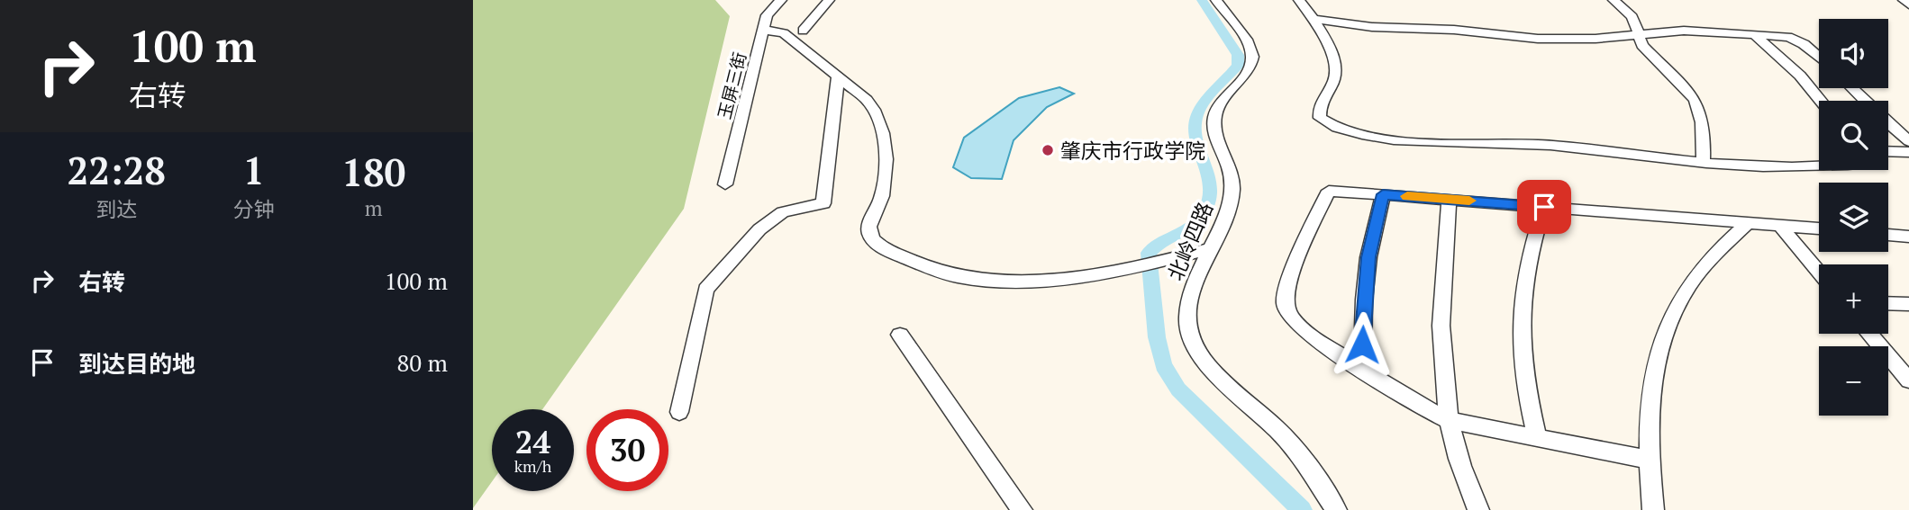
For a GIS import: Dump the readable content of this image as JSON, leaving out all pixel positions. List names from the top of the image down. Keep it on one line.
{"streets":{"street":["玉屏三街","北岭四路"]},"places":["肇庆市行政学院"],"page":{"turn":["100 m","右转"],"map_buttons":["+","−"],"eta":["22:28","到达","1","分钟","180","m"],"list":[{"name":"右转","value":"100 m"},{"name":"到达目的地","value":"80 m"}],"speed":"24 km/h","limit":"30"}}
